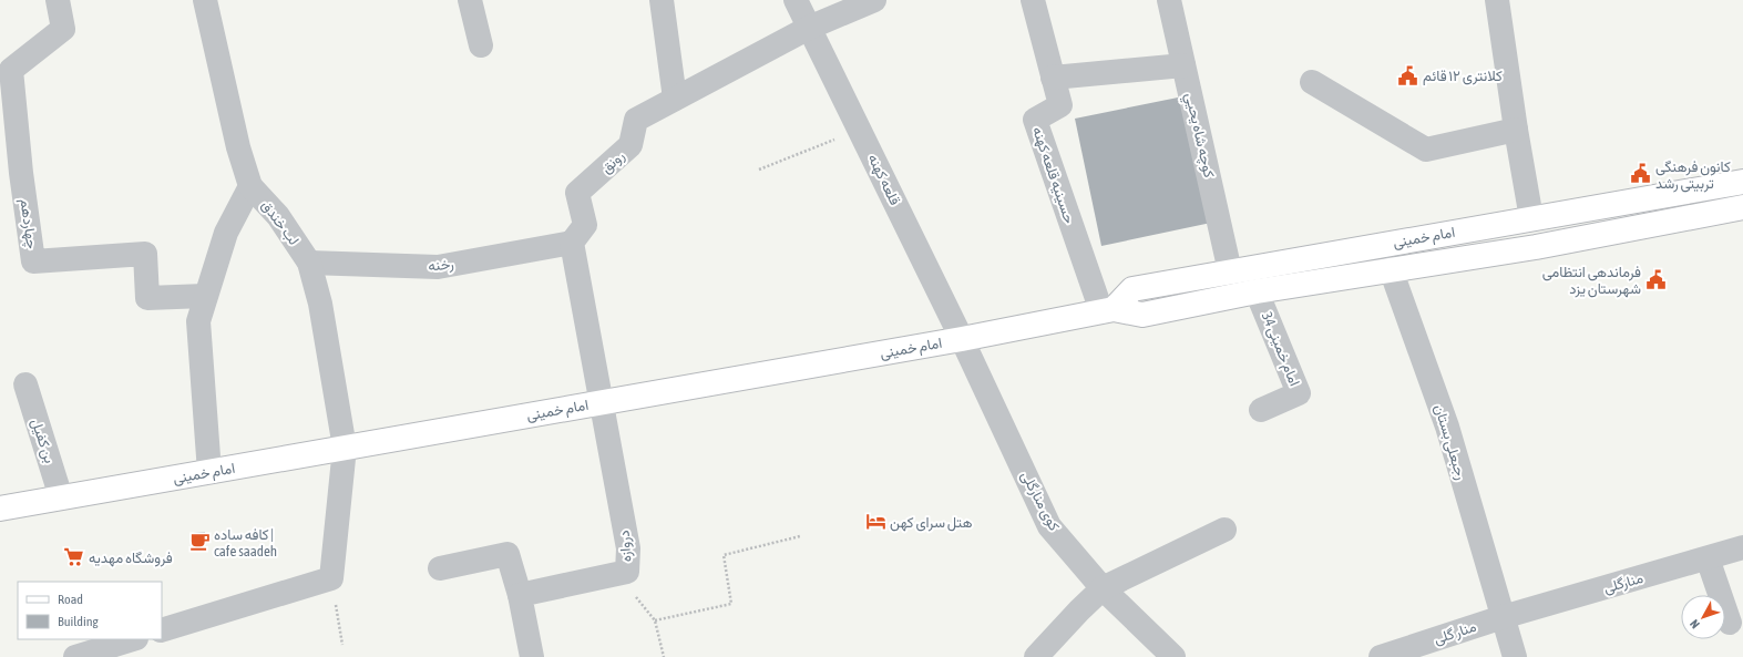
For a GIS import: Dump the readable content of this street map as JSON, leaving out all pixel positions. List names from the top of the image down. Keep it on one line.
{"streets":{"main road":["امام خمینی"],"street":["کوچه شاه يحيي","رونق","حسينيه قلعه کهنه","قلعه کهنه","لب خندق","چهاردهم","رخنه","امام خمینی 34","بن کفیل","رجبعلی بستان","کوی منارگلی","دروازه","منارگلی","منار گلی"]},"crossings":[["کوچه شاه يحيي","امام خمینی"],["رونق","قلعه کهنه"],["رونق","رخنه"],["حسينيه قلعه کهنه","امام خمینی"],["قلعه کهنه","امام خمینی"],["قلعه کهنه","کوی منارگلی"],["لب خندق","امام خمینی"],["لب خندق","رخنه"],["امام خمینی","امام خمینی 34"],["امام خمینی","بن کفیل"],["امام خمینی","رجبعلی بستان"],["امام خمینی","کوی منارگلی"],["امام خمینی","دروازه"],["رجبعلی بستان","منارگلی"],["رجبعلی بستان","منار گلی"],["منارگلی","منار گلی"]],"places":{"public building":["کلانتری ۱۲ قائم","کانون فرهنگی تربیتی رشد","فرماندهی انتظامی شهرستان یزد"],"hotel":["هتل سرای کهن"],"cafe":["کافه ساده | cafe saadeh"],"supermarket":["فروشگاه مهدیه"]},"legend":["Road","Building"],"north":"bottom left"}
